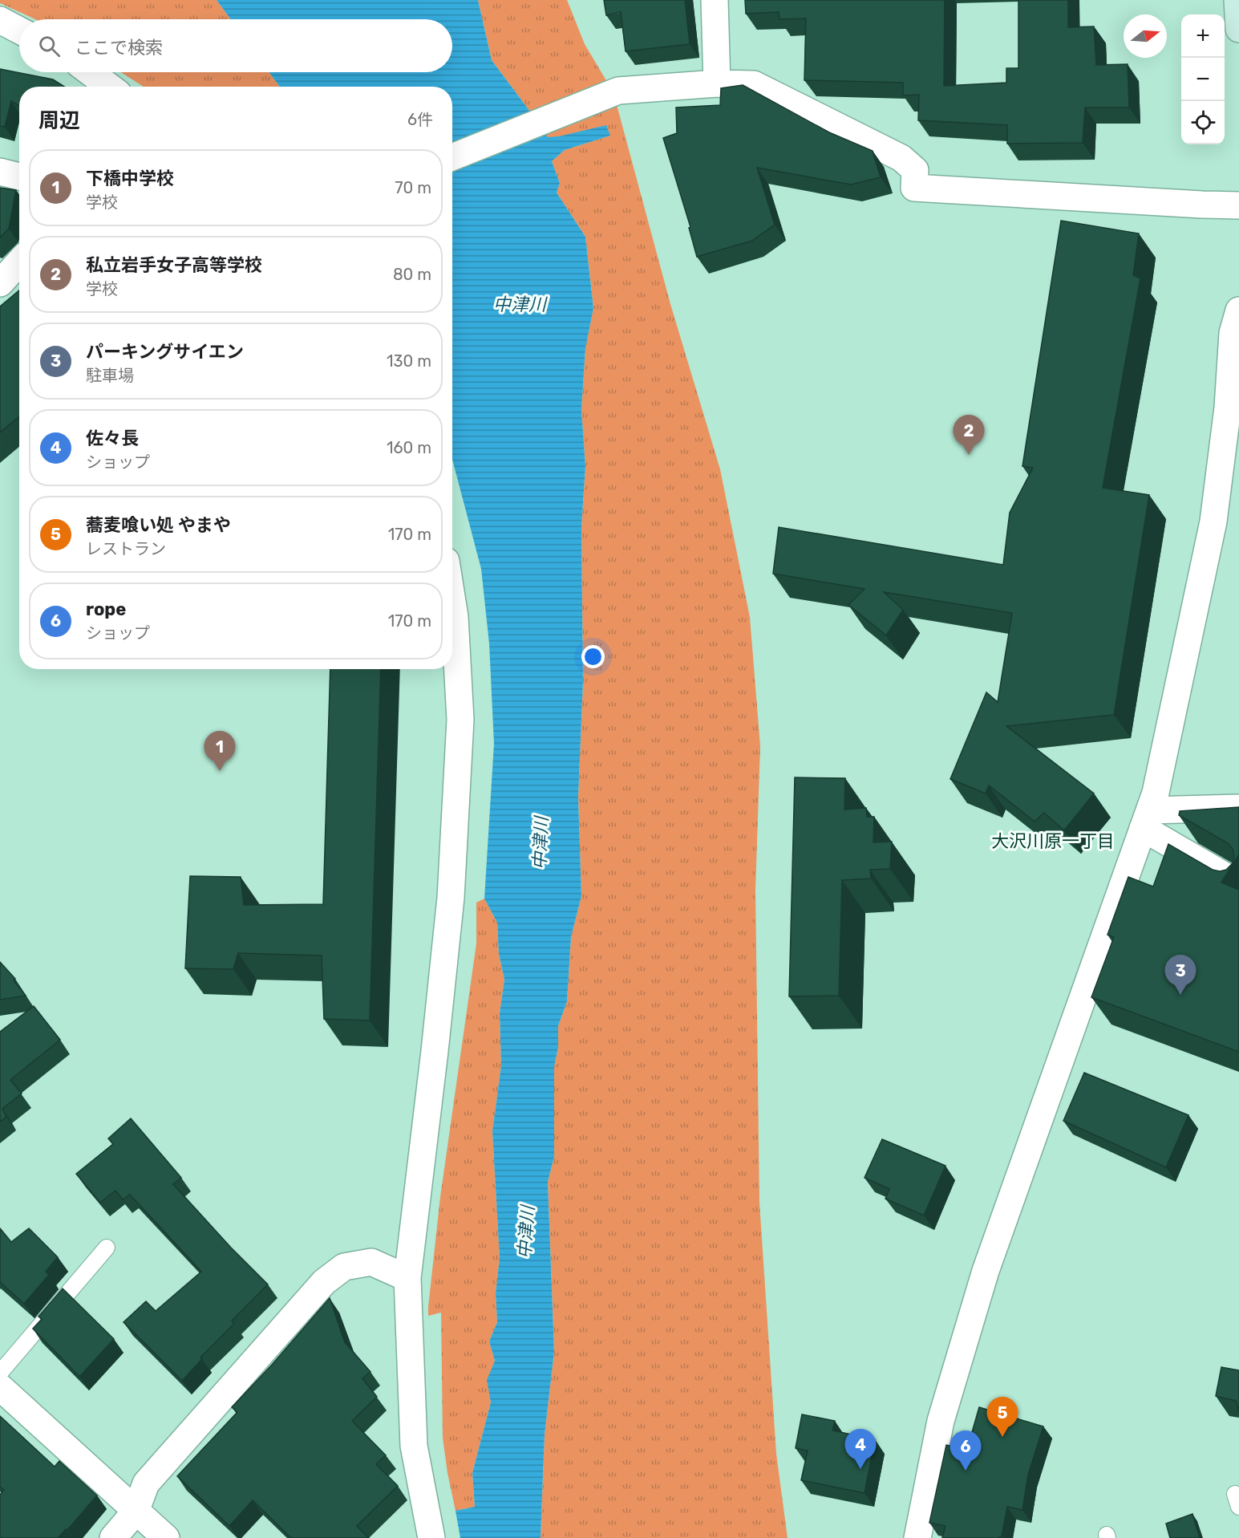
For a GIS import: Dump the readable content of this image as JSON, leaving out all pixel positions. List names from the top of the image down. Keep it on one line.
{"districts":["大沢川原一丁目"],"water":["中津川"],"north":"right","page":{"map_buttons":["+","−"],"search":"ここで検索","heading":["周辺","6件"],"list":[{"mark":"1","name":"下橋中学校","note":"学校","value":"70 m"},{"mark":"2","name":"私立岩手女子高等学校","note":"学校","value":"80 m"},{"mark":"3","name":"パーキングサイエン","note":"駐車場","value":"130 m"},{"mark":"4","name":"佐々長","note":"ショップ","value":"160 m"},{"mark":"5","name":"蕎麦喰い処 やまや","note":"レストラン","value":"170 m"},{"mark":"6","name":"rope","note":"ショップ","value":"170 m"}],"pins":["2","1","3","5","4","6"]}}
